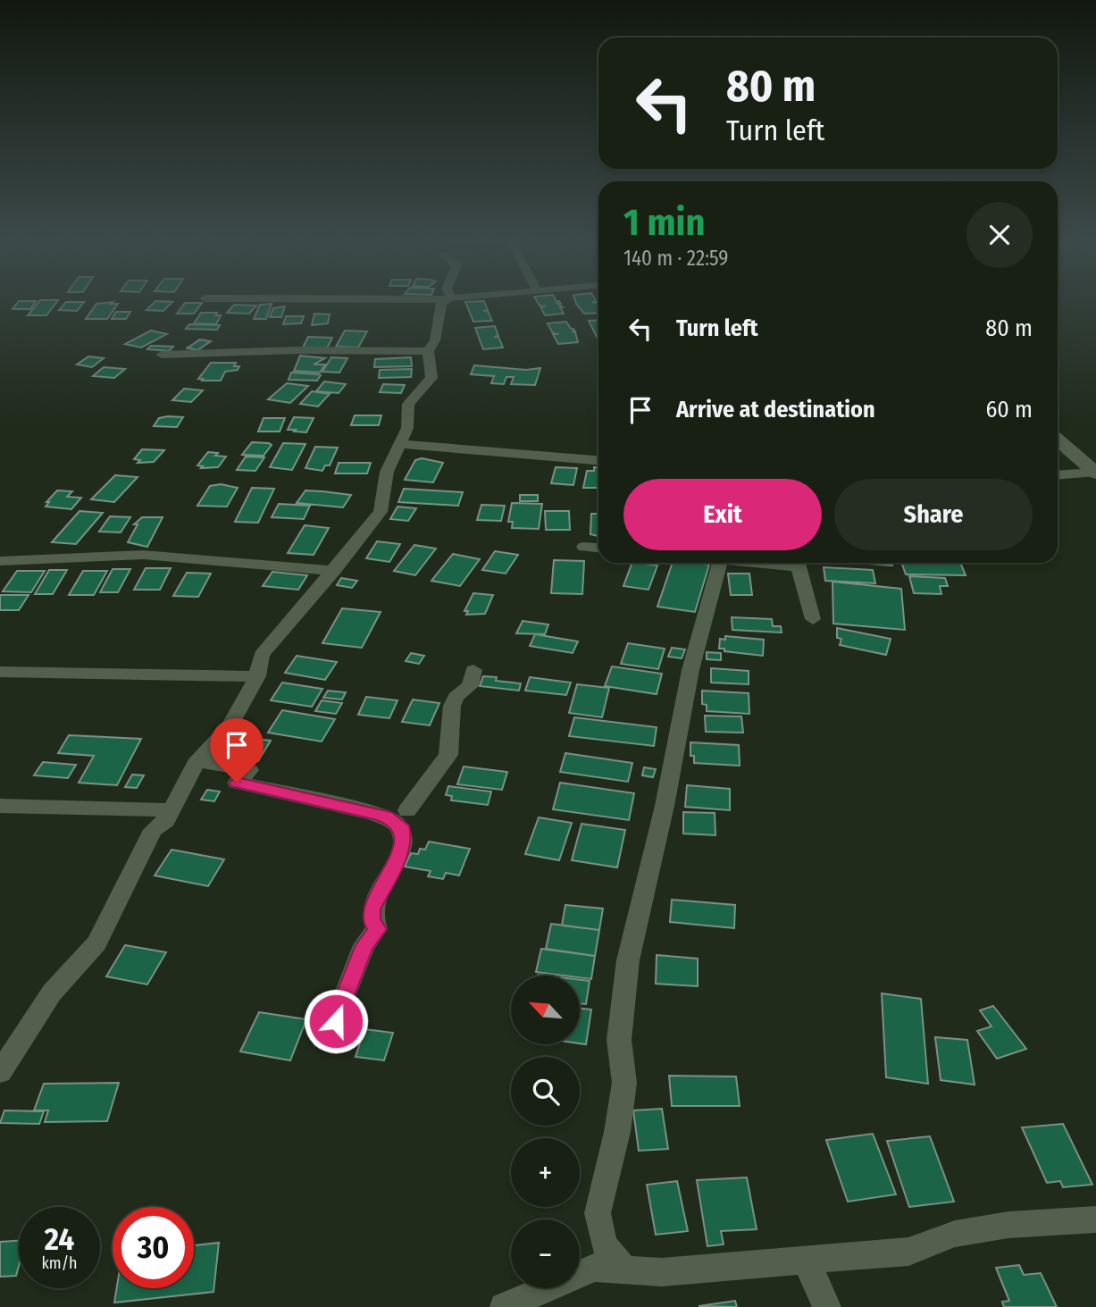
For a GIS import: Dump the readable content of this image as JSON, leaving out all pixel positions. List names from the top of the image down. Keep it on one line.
{"north":"top left","page":{"turn":["80 m","Turn left"],"heading":["1 min","140 m · 22:59"],"list":[{"name":"Turn left","value":"80 m"},{"name":"Arrive at destination","value":"60 m"}],"buttons":["Exit","Share"],"map_buttons":["+","−"],"speed":"24 km/h","limit":"30"}}
